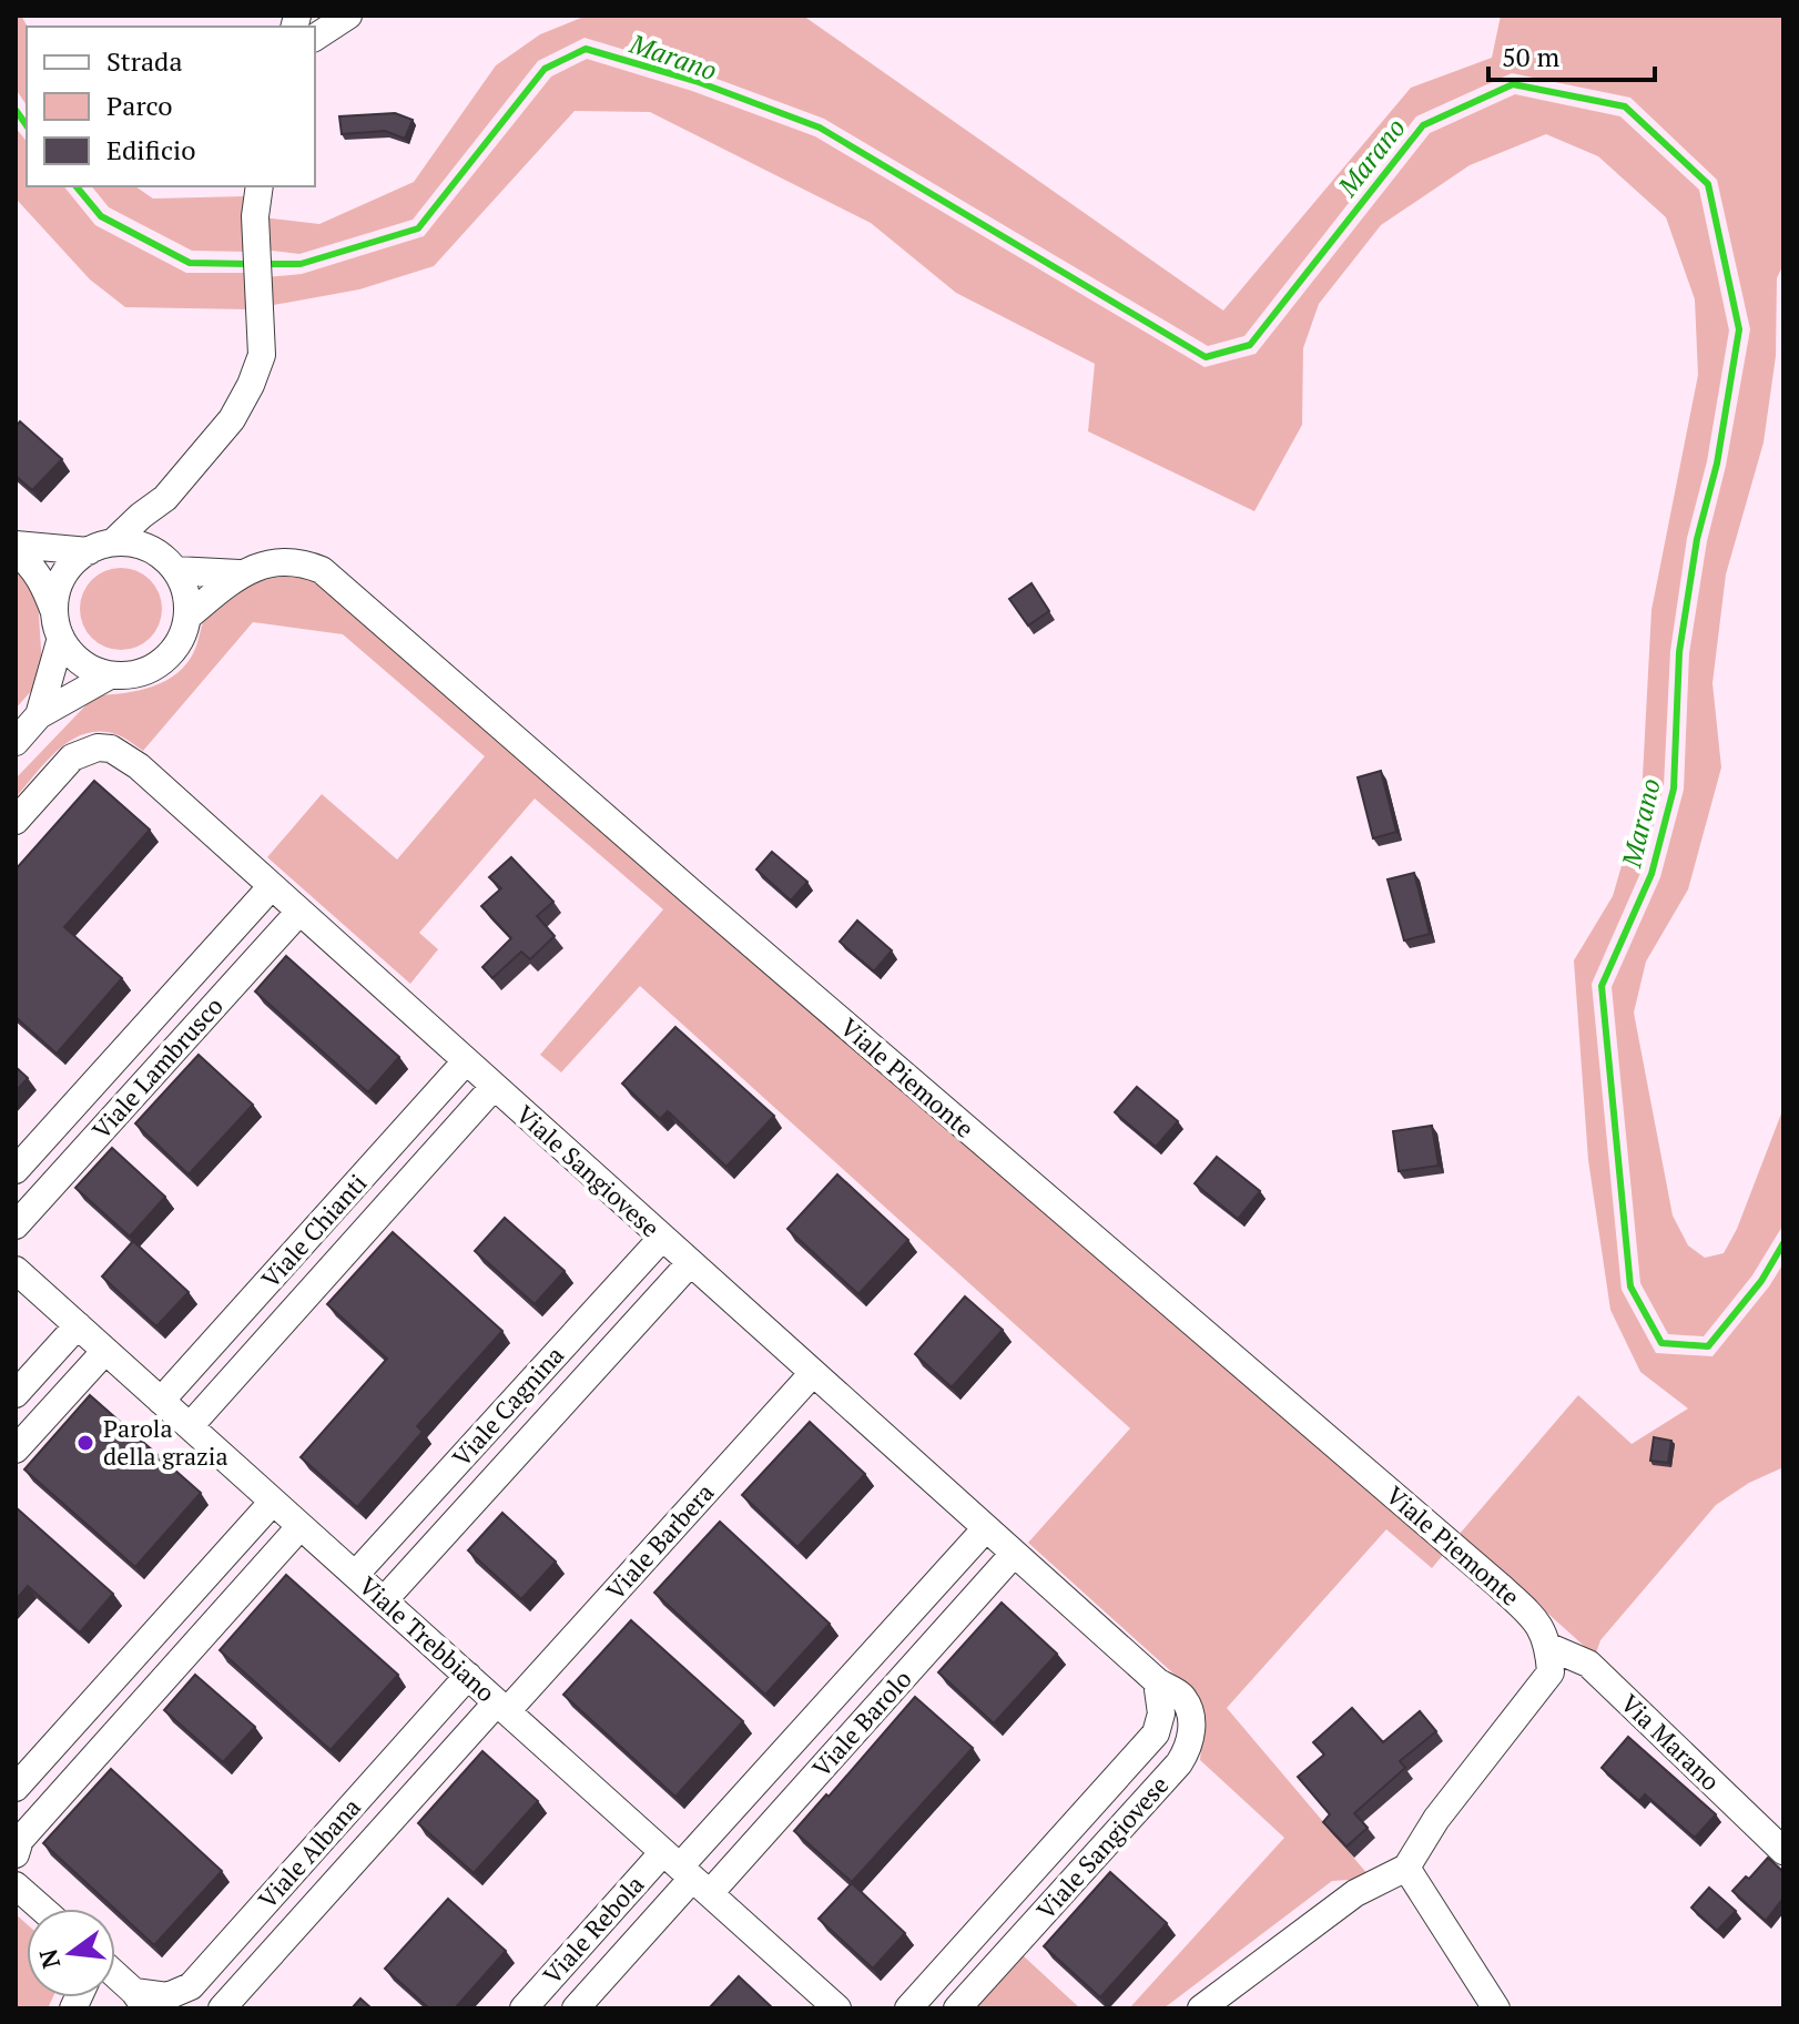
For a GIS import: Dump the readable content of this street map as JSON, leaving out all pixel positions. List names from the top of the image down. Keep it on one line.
{"streets":{"street":["Viale Lambrusco","Viale Piemonte","Viale Sangiovese","Viale Chianti","Viale Cagnina","Viale Barbera","Viale Trebbiano","Viale Barolo","Via Marano","Viale Albana","Viale Rebola"]},"crossings":[["Viale Lambrusco","Viale Sangiovese"],["Viale Piemonte","Via Marano"],["Viale Sangiovese","Viale Chianti"],["Viale Sangiovese","Viale Cagnina"],["Viale Sangiovese","Viale Barbera"],["Viale Sangiovese","Viale Barolo"],["Viale Chianti","Viale Trebbiano"],["Viale Cagnina","Viale Trebbiano"],["Viale Barbera","Viale Trebbiano"],["Viale Barbera","Viale Albana"],["Viale Trebbiano","Viale Barolo"],["Viale Trebbiano","Viale Albana"],["Viale Trebbiano","Viale Rebola"],["Viale Barolo","Viale Rebola"]],"water":["Marano"],"places":["Parola della grazia"],"legend":["Strada","Parco","Edificio"],"scale_bar":"50 m","north":"left"}
